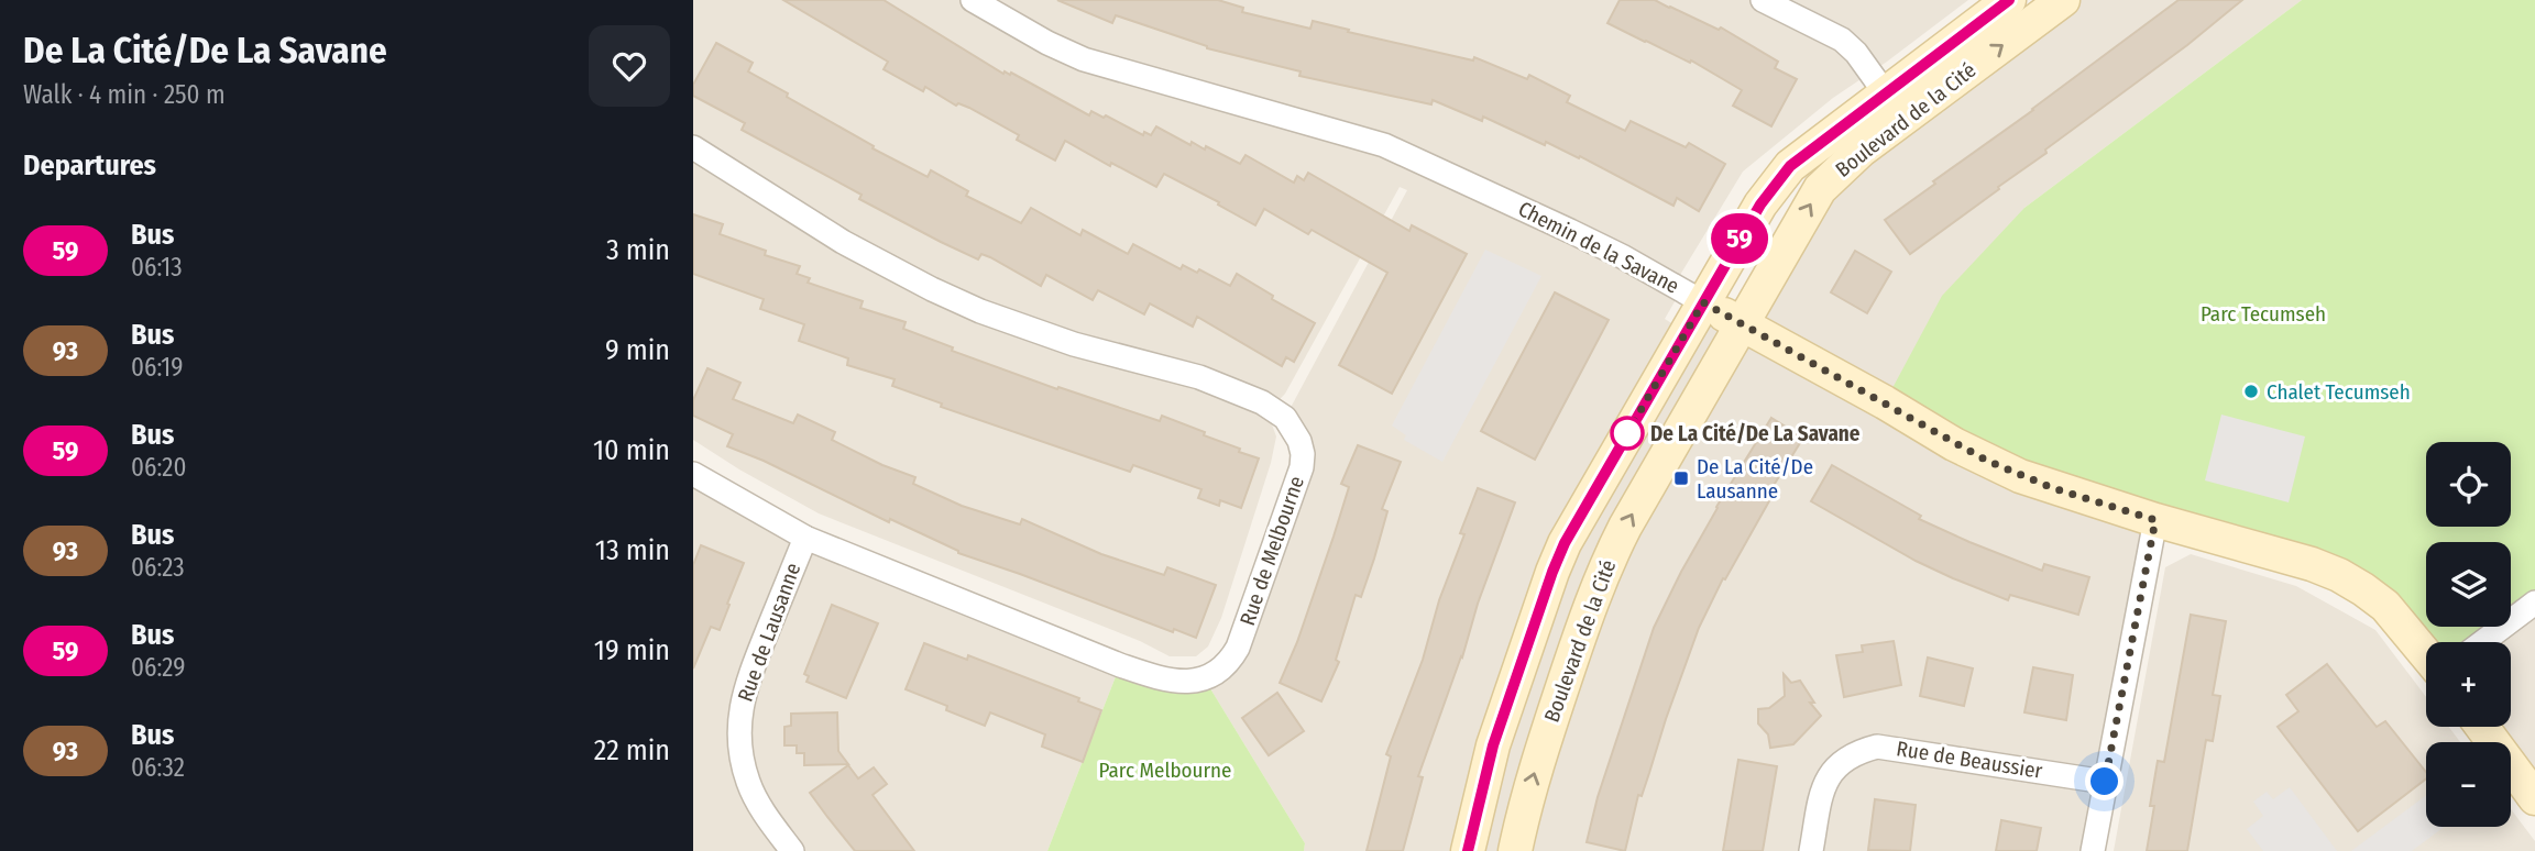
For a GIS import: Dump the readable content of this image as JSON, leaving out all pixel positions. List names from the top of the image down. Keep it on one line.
{"streets":{"street":["Boulevard de la Cité","Chemin de la Savane","Rue de Melbourne","Rue de Lausanne","Rue de Beaussier"]},"crossings":[["Boulevard de la Cité","Chemin de la Savane"],["Rue de Melbourne","Rue de Lausanne"]],"parks":["Parc Tecumseh","Parc Melbourne"],"places":{"other":["Chalet Tecumseh","De La Cité/De La Savane"],"transit":["De La Cité/De Lausanne"]},"lines":["bus line 59"],"page":{"heading":[["De La Cité/De La Savane","Walk · 4 min · 250 m"],"Departures"],"on_map":"59","list":[{"mark":"59","name":"Bus","note":"06:13","value":"3 min"},{"mark":"93","name":"Bus","note":"06:19","value":"9 min"},{"mark":"59","name":"Bus","note":"06:20","value":"10 min"},{"mark":"93","name":"Bus","note":"06:23","value":"13 min"},{"mark":"59","name":"Bus","note":"06:29","value":"19 min"},{"mark":"93","name":"Bus","note":"06:32","value":"22 min"}],"map_buttons":["+","−"]}}
